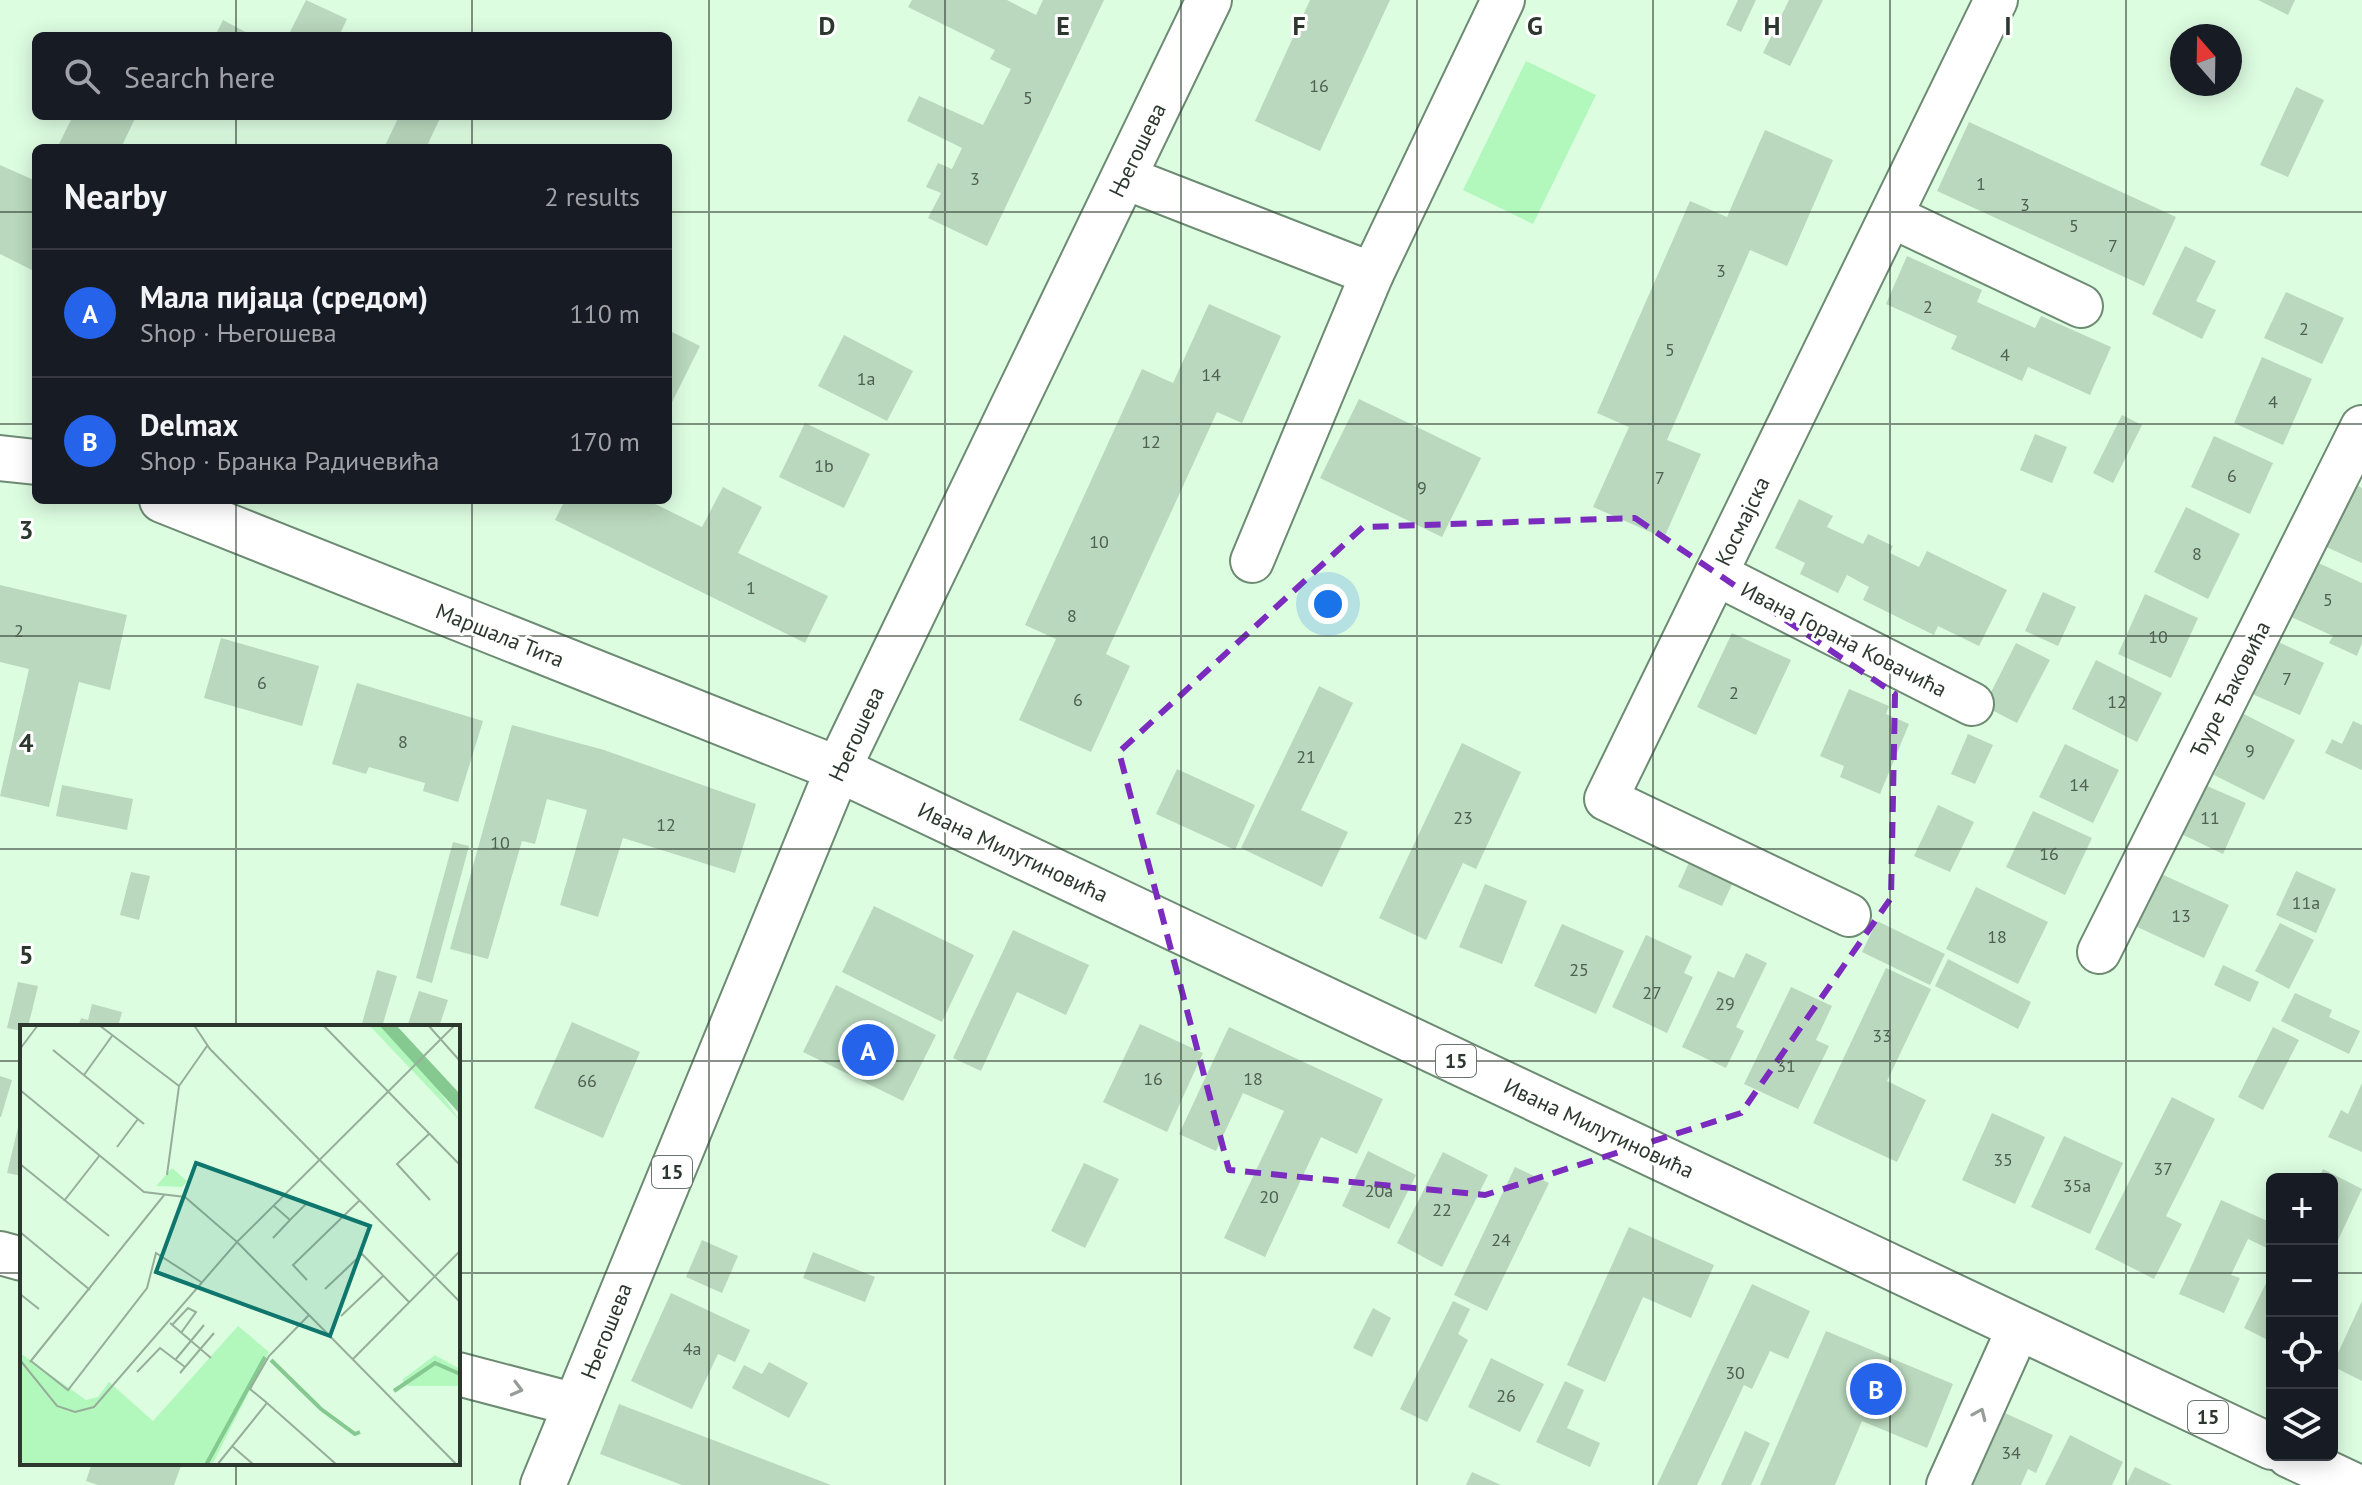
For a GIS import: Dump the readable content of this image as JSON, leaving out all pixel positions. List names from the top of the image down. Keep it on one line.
{"streets":{"main road":["Његошева","Маршала Тита","Ивана Милутиновића","15"],"street":["Космајска","Ивана Горана Ковачића","Ђуре Ђаковића"]},"crossings":[["Његошева","Маршала Тита"],["Његошева","Ивана Милутиновића"],["Космајска","Ивана Горана Ковачића"],["Маршала Тита","Ивана Милутиновића"]],"house_numbers":["16","5","3","1","3","5","7","3","2","2","5","4","14","1a","4","12","1b","6","7","9","10","8","1","5","8","2","10","7","6","2","6","12","8","9","21","14","23","11","12","10","16","11a","13","18","25","27","29","33","31","16","18","66","35","37","35a","20a","20","22","24","4a","30","26","34"],"north":"top","page":{"search":"Search here","heading":["Nearby","2 results"],"list":[{"mark":"A","name":"Мала пијаца (средом)","note":"Shop · Његошева","value":"110 m"},{"mark":"B","name":"Delmax","note":"Shop · Бранка Радичевића","value":"170 m"}],"pins":["A","B"],"map_buttons":["+","−"]},"grid":{"columns":["D","E","F","G","H","I"],"rows":["3","4","5"]}}
